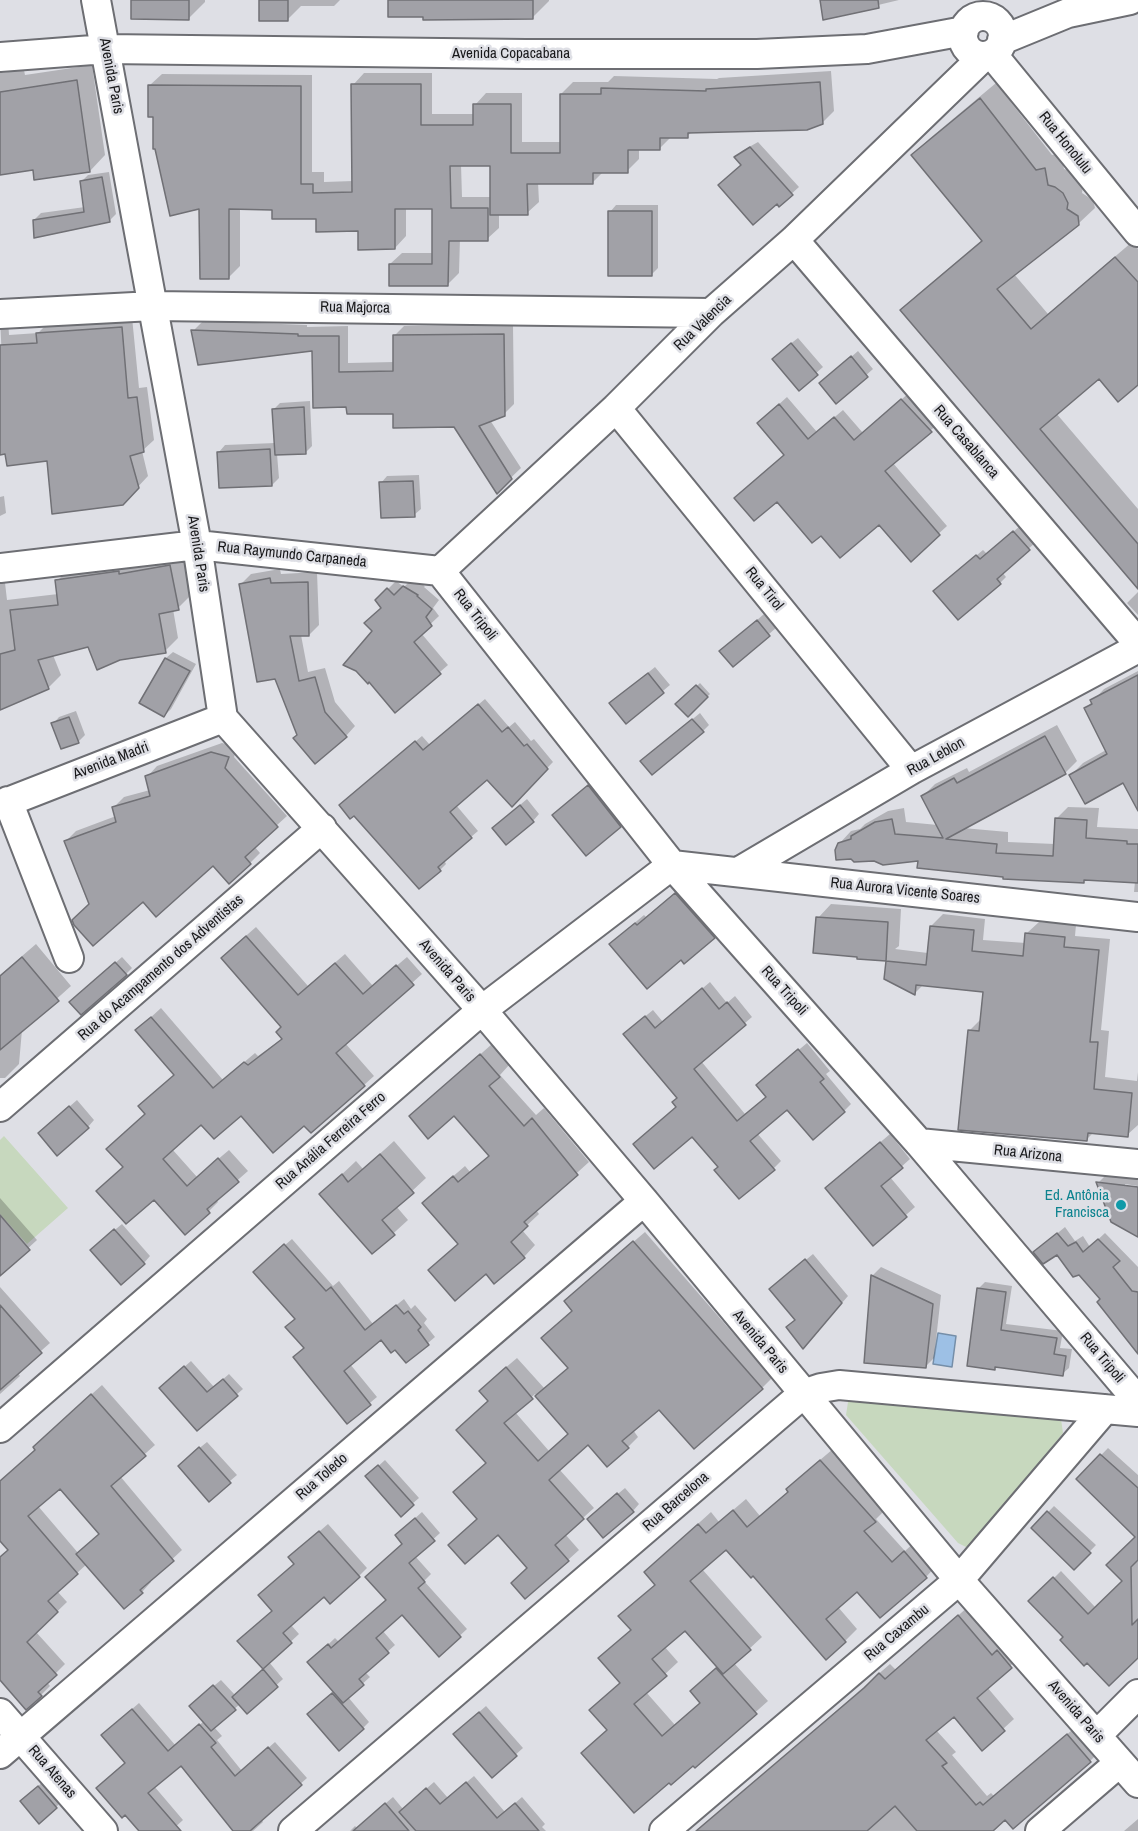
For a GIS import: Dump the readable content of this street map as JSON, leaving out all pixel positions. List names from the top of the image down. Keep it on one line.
{"streets":{"street":["Avenida Copacabana","Avenida Paris","Rua Honolulu","Rua Majorca","Rua Valencia","Rua Casablanca","Rua Raymundo Carpaneda","Rua Tirol","Rua Tripoli","Rua Leblon","Avenida Madri","Rua Aurora Vicente Soares","Rua do Acampamento dos Adventistas","Rua Anália Ferreira Ferro","Rua Arizona","Rua Toledo","Rua Barcelona","Rua Caxambu","Rua Atenas"]},"crossings":[["Avenida Copacabana","Avenida Paris"],["Avenida Copacabana","Rua Honolulu"],["Avenida Copacabana","Rua Valencia"],["Avenida Paris","Rua Majorca"],["Avenida Paris","Rua Raymundo Carpaneda"],["Avenida Paris","Avenida Madri"],["Avenida Paris","Rua do Acampamento dos Adventistas"],["Avenida Paris","Rua Anália Ferreira Ferro"],["Avenida Paris","Rua Toledo"],["Avenida Paris","Rua Barcelona"],["Avenida Paris","Rua Caxambu"],["Rua Honolulu","Rua Valencia"],["Rua Majorca","Rua Valencia"],["Rua Valencia","Rua Casablanca"],["Rua Valencia","Rua Raymundo Carpaneda"],["Rua Valencia","Rua Tirol"],["Rua Valencia","Rua Tripoli"],["Rua Raymundo Carpaneda","Rua Tripoli"],["Rua Tirol","Rua Leblon"],["Rua Tripoli","Rua Aurora Vicente Soares"],["Rua Tripoli","Rua Anália Ferreira Ferro"],["Rua Tripoli","Rua Arizona"],["Rua Leblon","Rua Aurora Vicente Soares"],["Rua Aurora Vicente Soares","Rua Anália Ferreira Ferro"],["Rua Toledo","Rua Atenas"],["Rua Barcelona","Rua Caxambu"]],"places":["Ed. Antônia Francisca"]}
